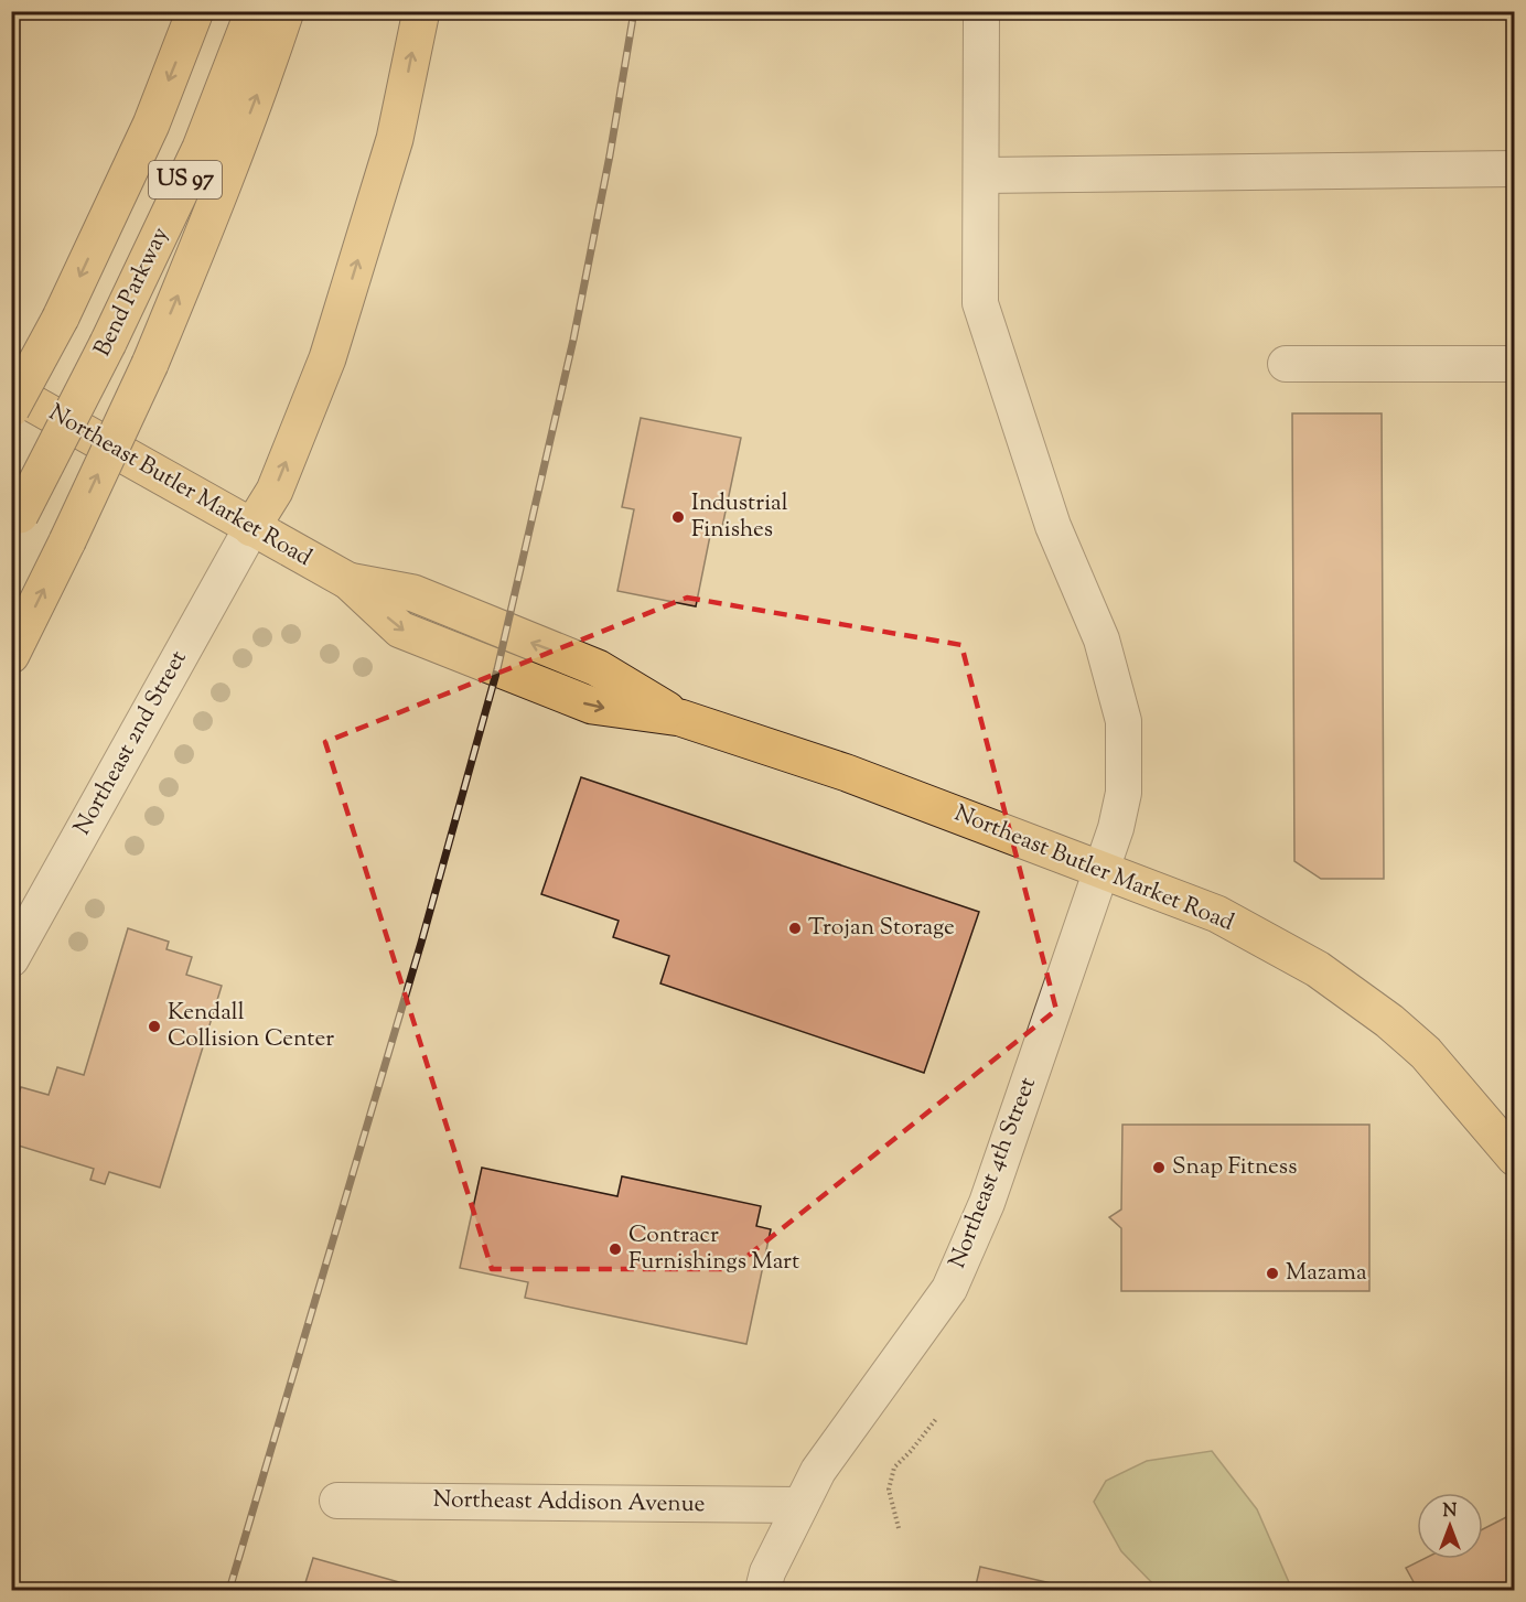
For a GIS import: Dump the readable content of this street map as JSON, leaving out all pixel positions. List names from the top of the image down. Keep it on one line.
{"streets":{"main road":["US 97","Bend Parkway","Northeast Butler Market Road"],"street":["Northeast 2nd Street","Northeast 4th Street","Northeast Addison Avenue"]},"crossings":[["Northeast Butler Market Road","Northeast 2nd Street"],["Northeast Butler Market Road","Northeast 4th Street"],["Northeast 4th Street","Northeast Addison Avenue"]],"places":["Industrial Finishes","Trojan Storage","Kendall Collision Center","Snap Fitness","Contracr Furnishings Mart","Mazama"],"north":"top"}
